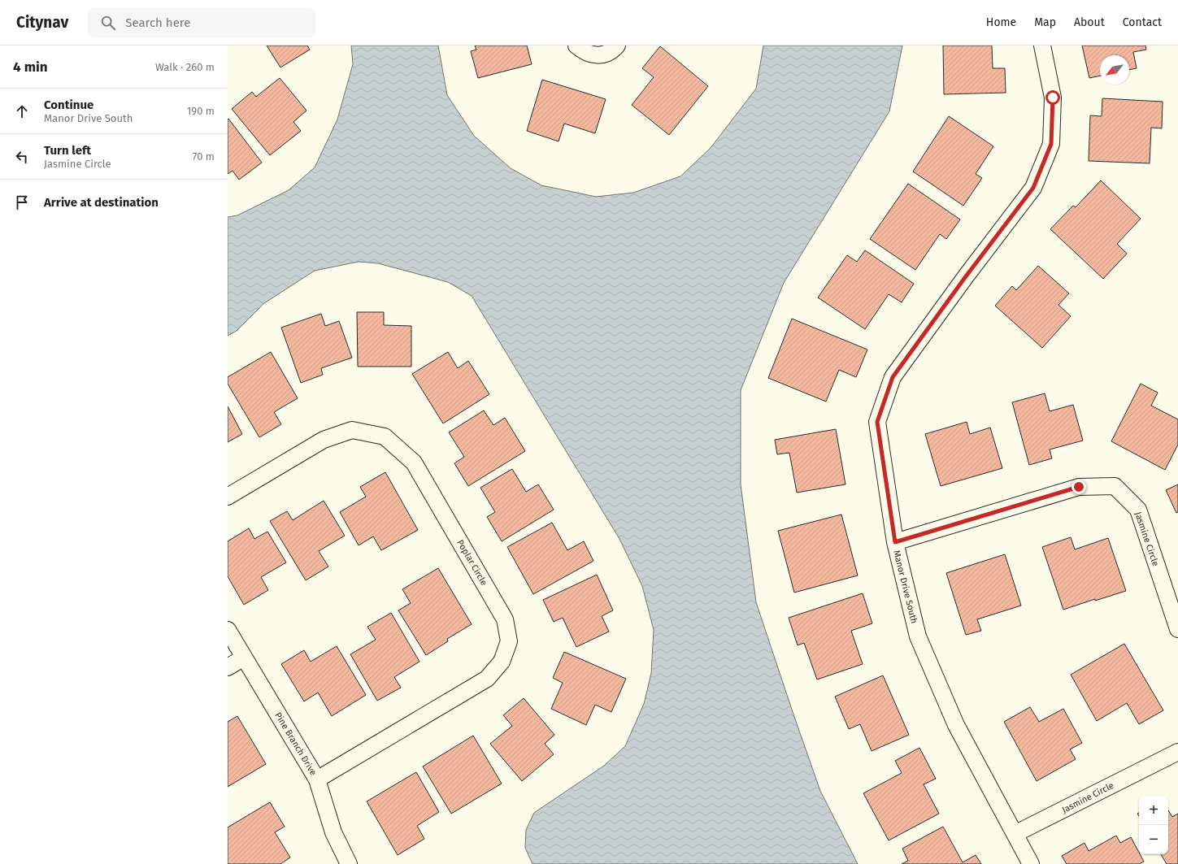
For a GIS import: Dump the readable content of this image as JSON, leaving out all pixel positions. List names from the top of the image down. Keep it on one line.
{"streets":{"street":["Jasmine Circle","Poplar Circle","Manor Drive South","Pine Branch Drive"]},"crossings":[["Jasmine Circle","Manor Drive South"],["Poplar Circle","Pine Branch Drive"]],"north":"bottom left","page":{"header":"Citynav","search":"Search here","nav":["Home","Map","About","Contact"],"heading":["4 min","Walk · 260 m"],"list":[["Continue","Manor Drive South","190 m"],["Turn left","Jasmine Circle","70 m"],"Arrive at destination"],"map_buttons":["+","−"]}}
